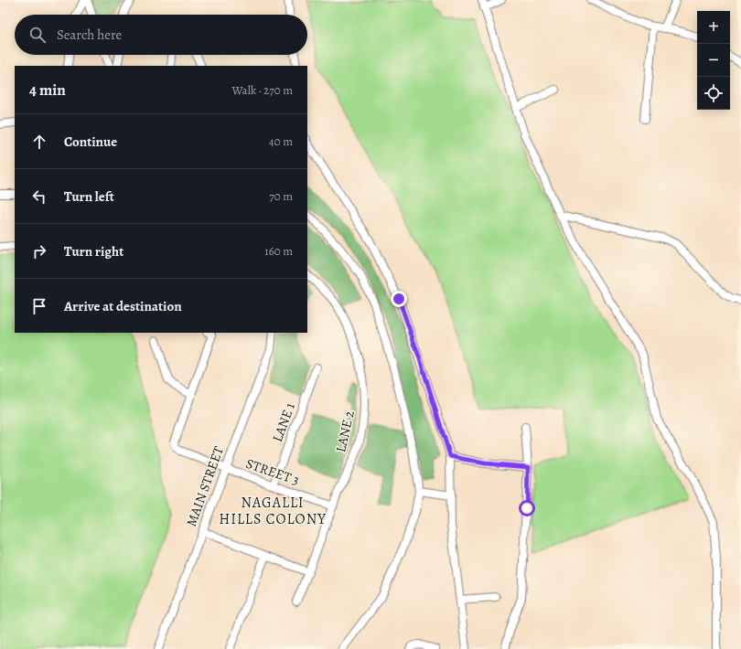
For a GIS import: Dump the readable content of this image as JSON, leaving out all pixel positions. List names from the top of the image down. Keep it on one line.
{"streets":{"street":["LANE 1","LANE 2","STREET 3","MAIN STREET"]},"crossings":[["LANE 1","STREET 3"],["LANE 2","STREET 3"],["STREET 3","MAIN STREET"]],"districts":["NAGALLI HILLS COLONY"],"page":{"map_buttons":["+","−"],"search":"Search here","heading":["4 min","Walk · 270 m"],"list":[["Continue","40 m"],["Turn left","70 m"],["Turn right","160 m"],"Arrive at destination"]}}
